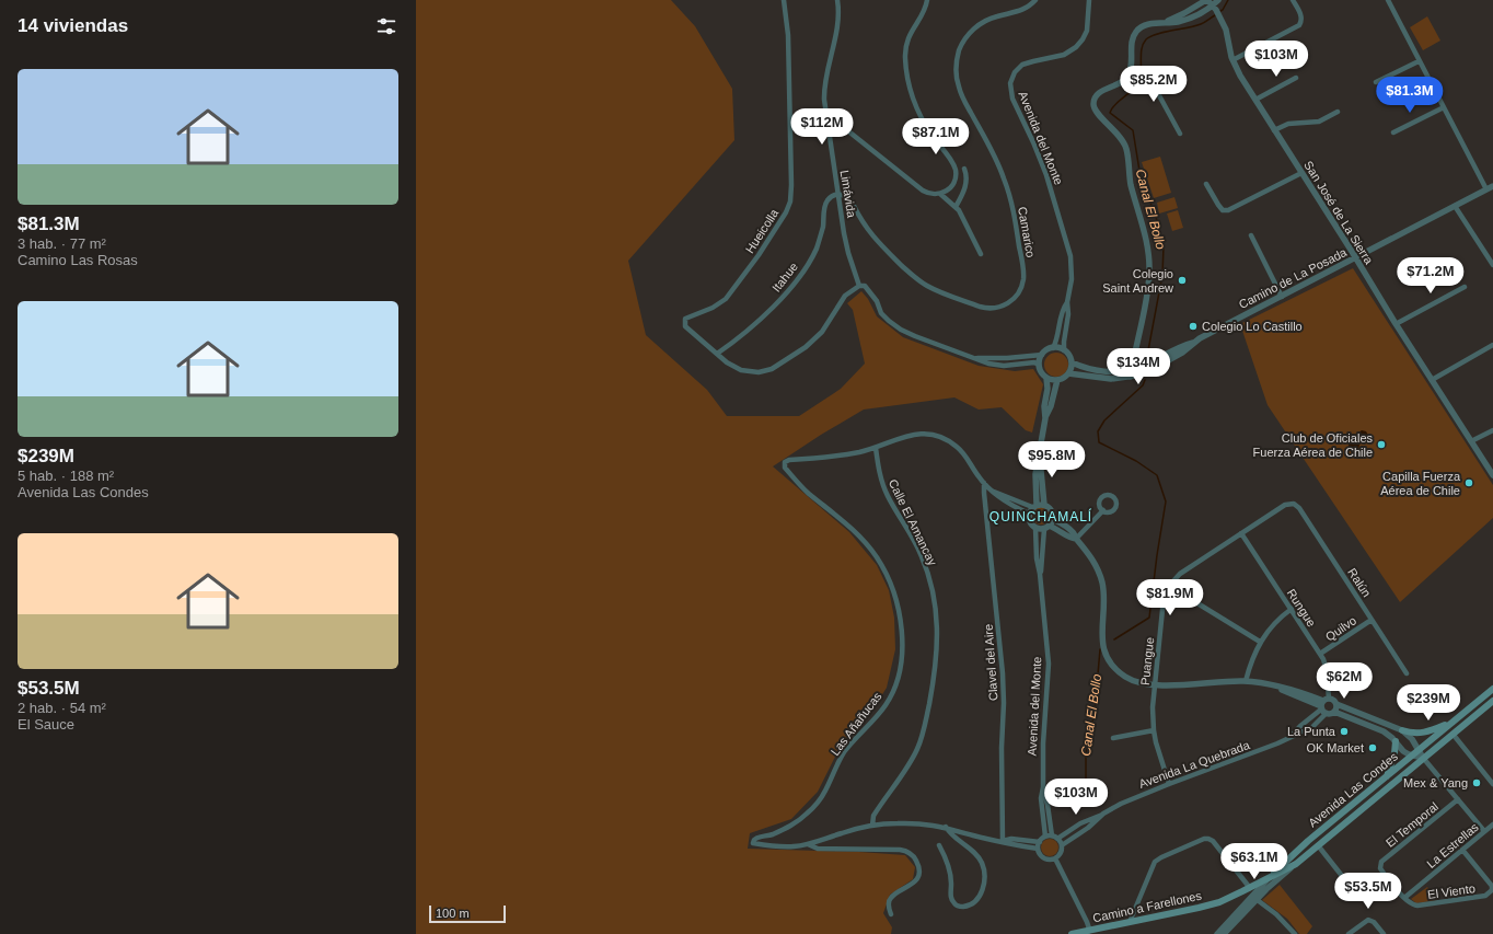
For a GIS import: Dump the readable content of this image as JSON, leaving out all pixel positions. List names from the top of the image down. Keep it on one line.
{"streets":{"main road":["Avenida Las Condes","Camino a Farellones"],"street":["Avenida del Monte","Limávida","San José de La Sierra","Hueicolla","Camarico","Itahue","Camino de La Posada","Calle El Amancay","Ralún","Rungue","Quilvo","Puangue","Clavel del Aire","Las Añañucas","Avenida La Quebrada","El Temporal","La Estrellas","El Viento"]},"crossings":[["Avenida del Monte","Camino de La Posada"],["Avenida del Monte","Avenida La Quebrada"],["Limávida","Camarico"],["Limávida","Itahue"],["San José de La Sierra","Camino de La Posada"],["Hueicolla","Itahue"],["Camarico","Itahue"],["Calle El Amancay","Las Añañucas"],["Ralún","Quilvo"],["Ralún","Puangue"],["Rungue","Quilvo"],["Rungue","Puangue"],["Rungue","Avenida La Quebrada"],["Puangue","Avenida La Quebrada"],["Avenida Las Condes","Camino a Farellones"],["El Temporal","La Estrellas"],["El Temporal","El Viento"],["La Estrellas","El Viento"]],"districts":["QUINCHAMALÍ"],"water":["Canal El Bollo"],"places":["Colegio Saint Andrew","Colegio Lo Castillo","Club de Oficiales Fuerza Aérea de Chile","Capilla Fuerza Aérea de Chile","La Punta","OK Market","Mex & Yang"],"scale_bar":"100 m","page":{"heading":"14 viviendas","price":["$103M","$85.2M","$81.3M","$112M","$87.1M","$71.2M","$134M","$95.8M","$81.9M","$62M","$239M","$103M","$63.1M","$53.5M"],"list":[{"name":"$81.3M","note":"3 hab. · 77 m² · Camino Las Rosas"},{"name":"$239M","note":"5 hab. · 188 m² · Avenida Las Condes"},{"name":"$53.5M","note":"2 hab. · 54 m² · El Sauce"}],"scale":"100 m"}}
